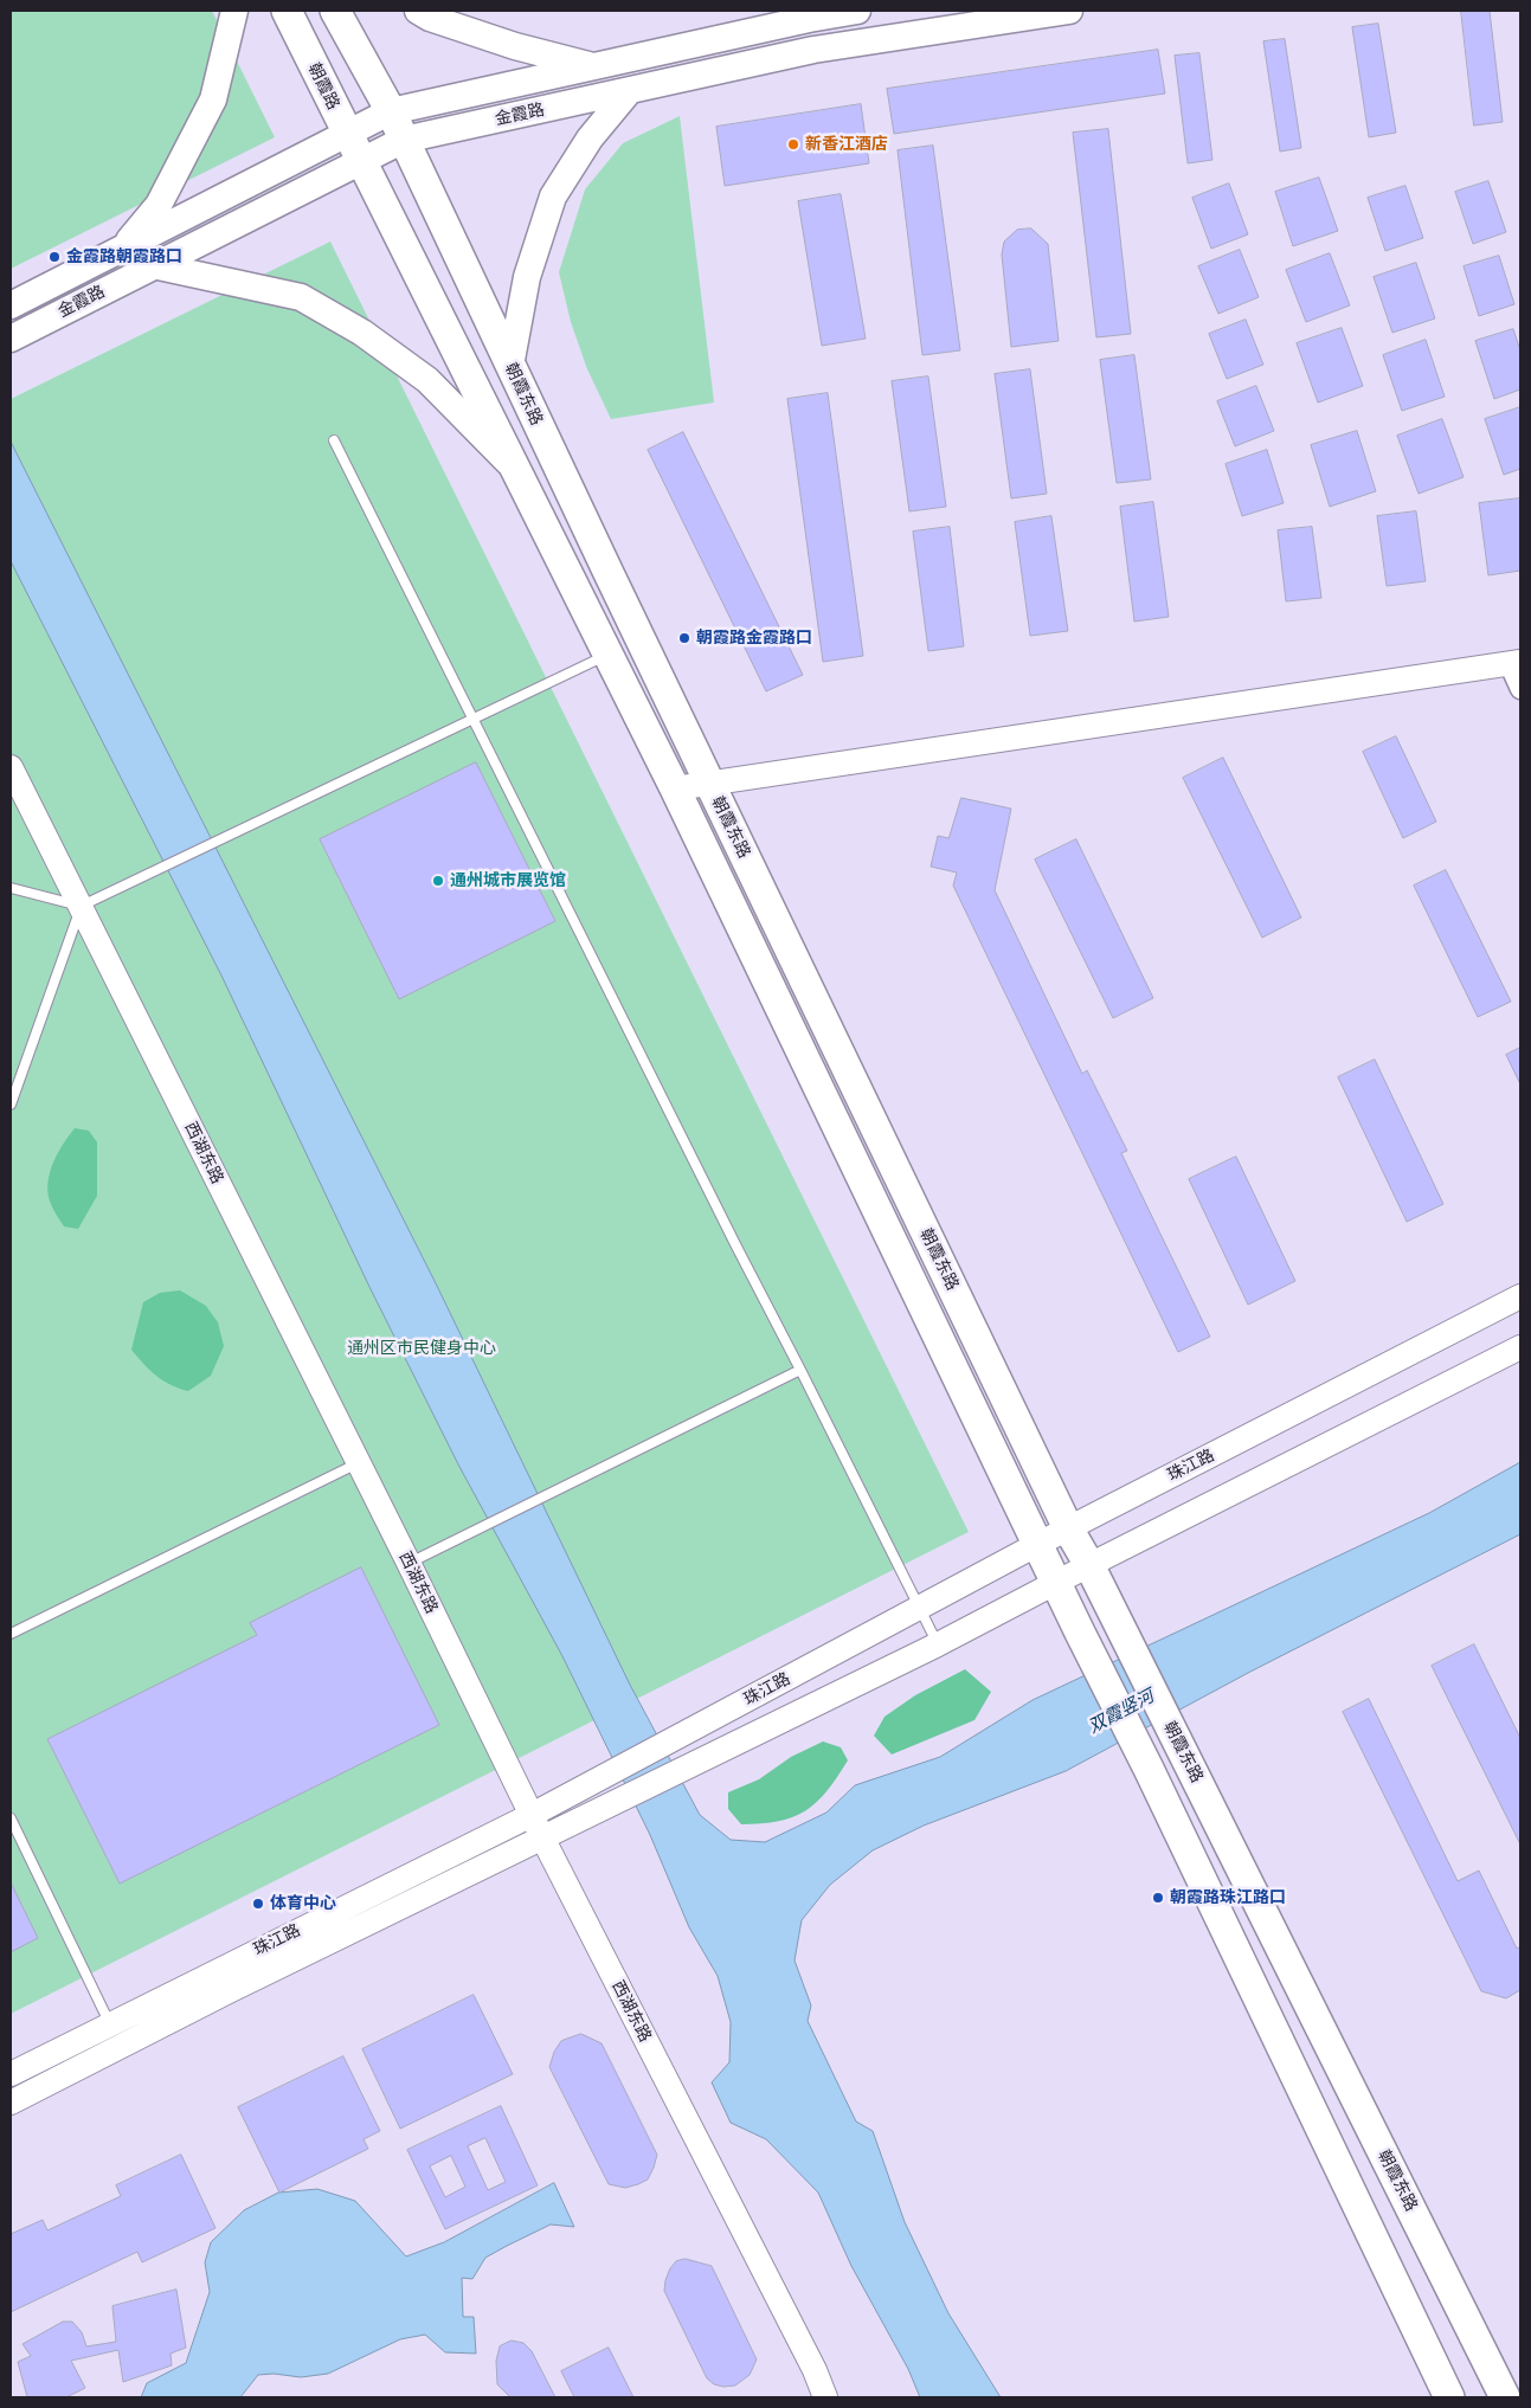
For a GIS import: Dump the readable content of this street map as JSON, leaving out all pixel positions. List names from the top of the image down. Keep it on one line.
{"streets":{"main road":["朝霞路","金霞路","朝霞东路"],"street":["西湖东路","珠江路"]},"crossings":[["朝霞路","金霞路"],["朝霞路","朝霞东路"],["金霞路","朝霞东路"],["朝霞东路","珠江路"],["西湖东路","珠江路"]],"water":["双霞竖河"],"parks":["通州区市民健身中心"],"places":["新香江酒店","金霞路朝霞路口","朝霞路金霞路口","通州城市展览馆","朝霞路珠江路口","体育中心"]}
